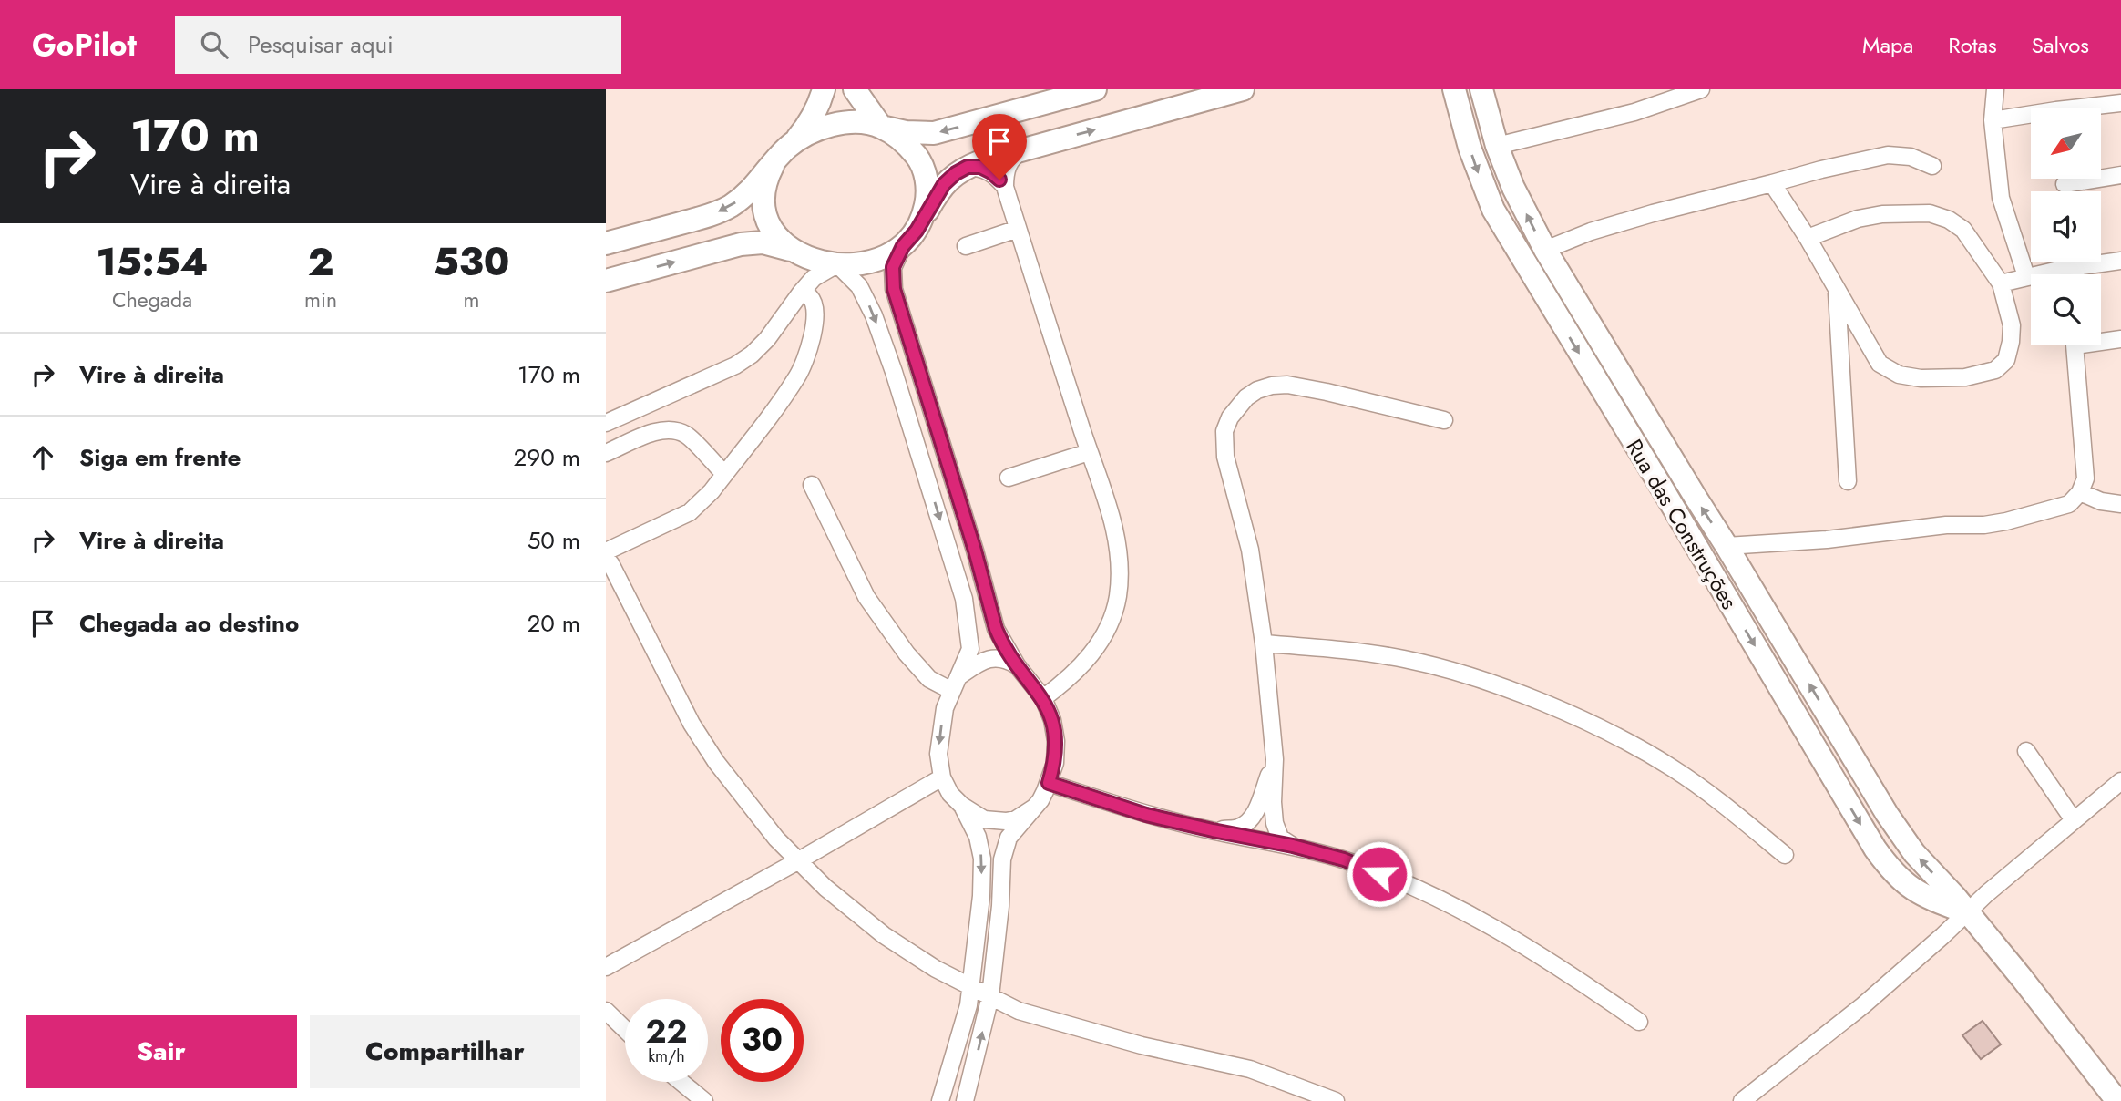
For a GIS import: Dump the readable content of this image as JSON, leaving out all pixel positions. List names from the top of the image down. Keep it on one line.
{"streets":{"street":["Rua das Construções"]},"north":"bottom left","page":{"header":"GoPilot","search":"Pesquisar aqui","nav":["Mapa","Rotas","Salvos"],"turn":["170 m","Vire à direita"],"eta":["15:54","Chegada","2","min","530","m"],"list":[{"name":"Vire à direita","value":"170 m"},{"name":"Siga em frente","value":"290 m"},{"name":"Vire à direita","value":"50 m"},{"name":"Chegada ao destino","value":"20 m"}],"speed":"22 km/h","limit":"30","buttons":["Sair","Compartilhar"]}}
